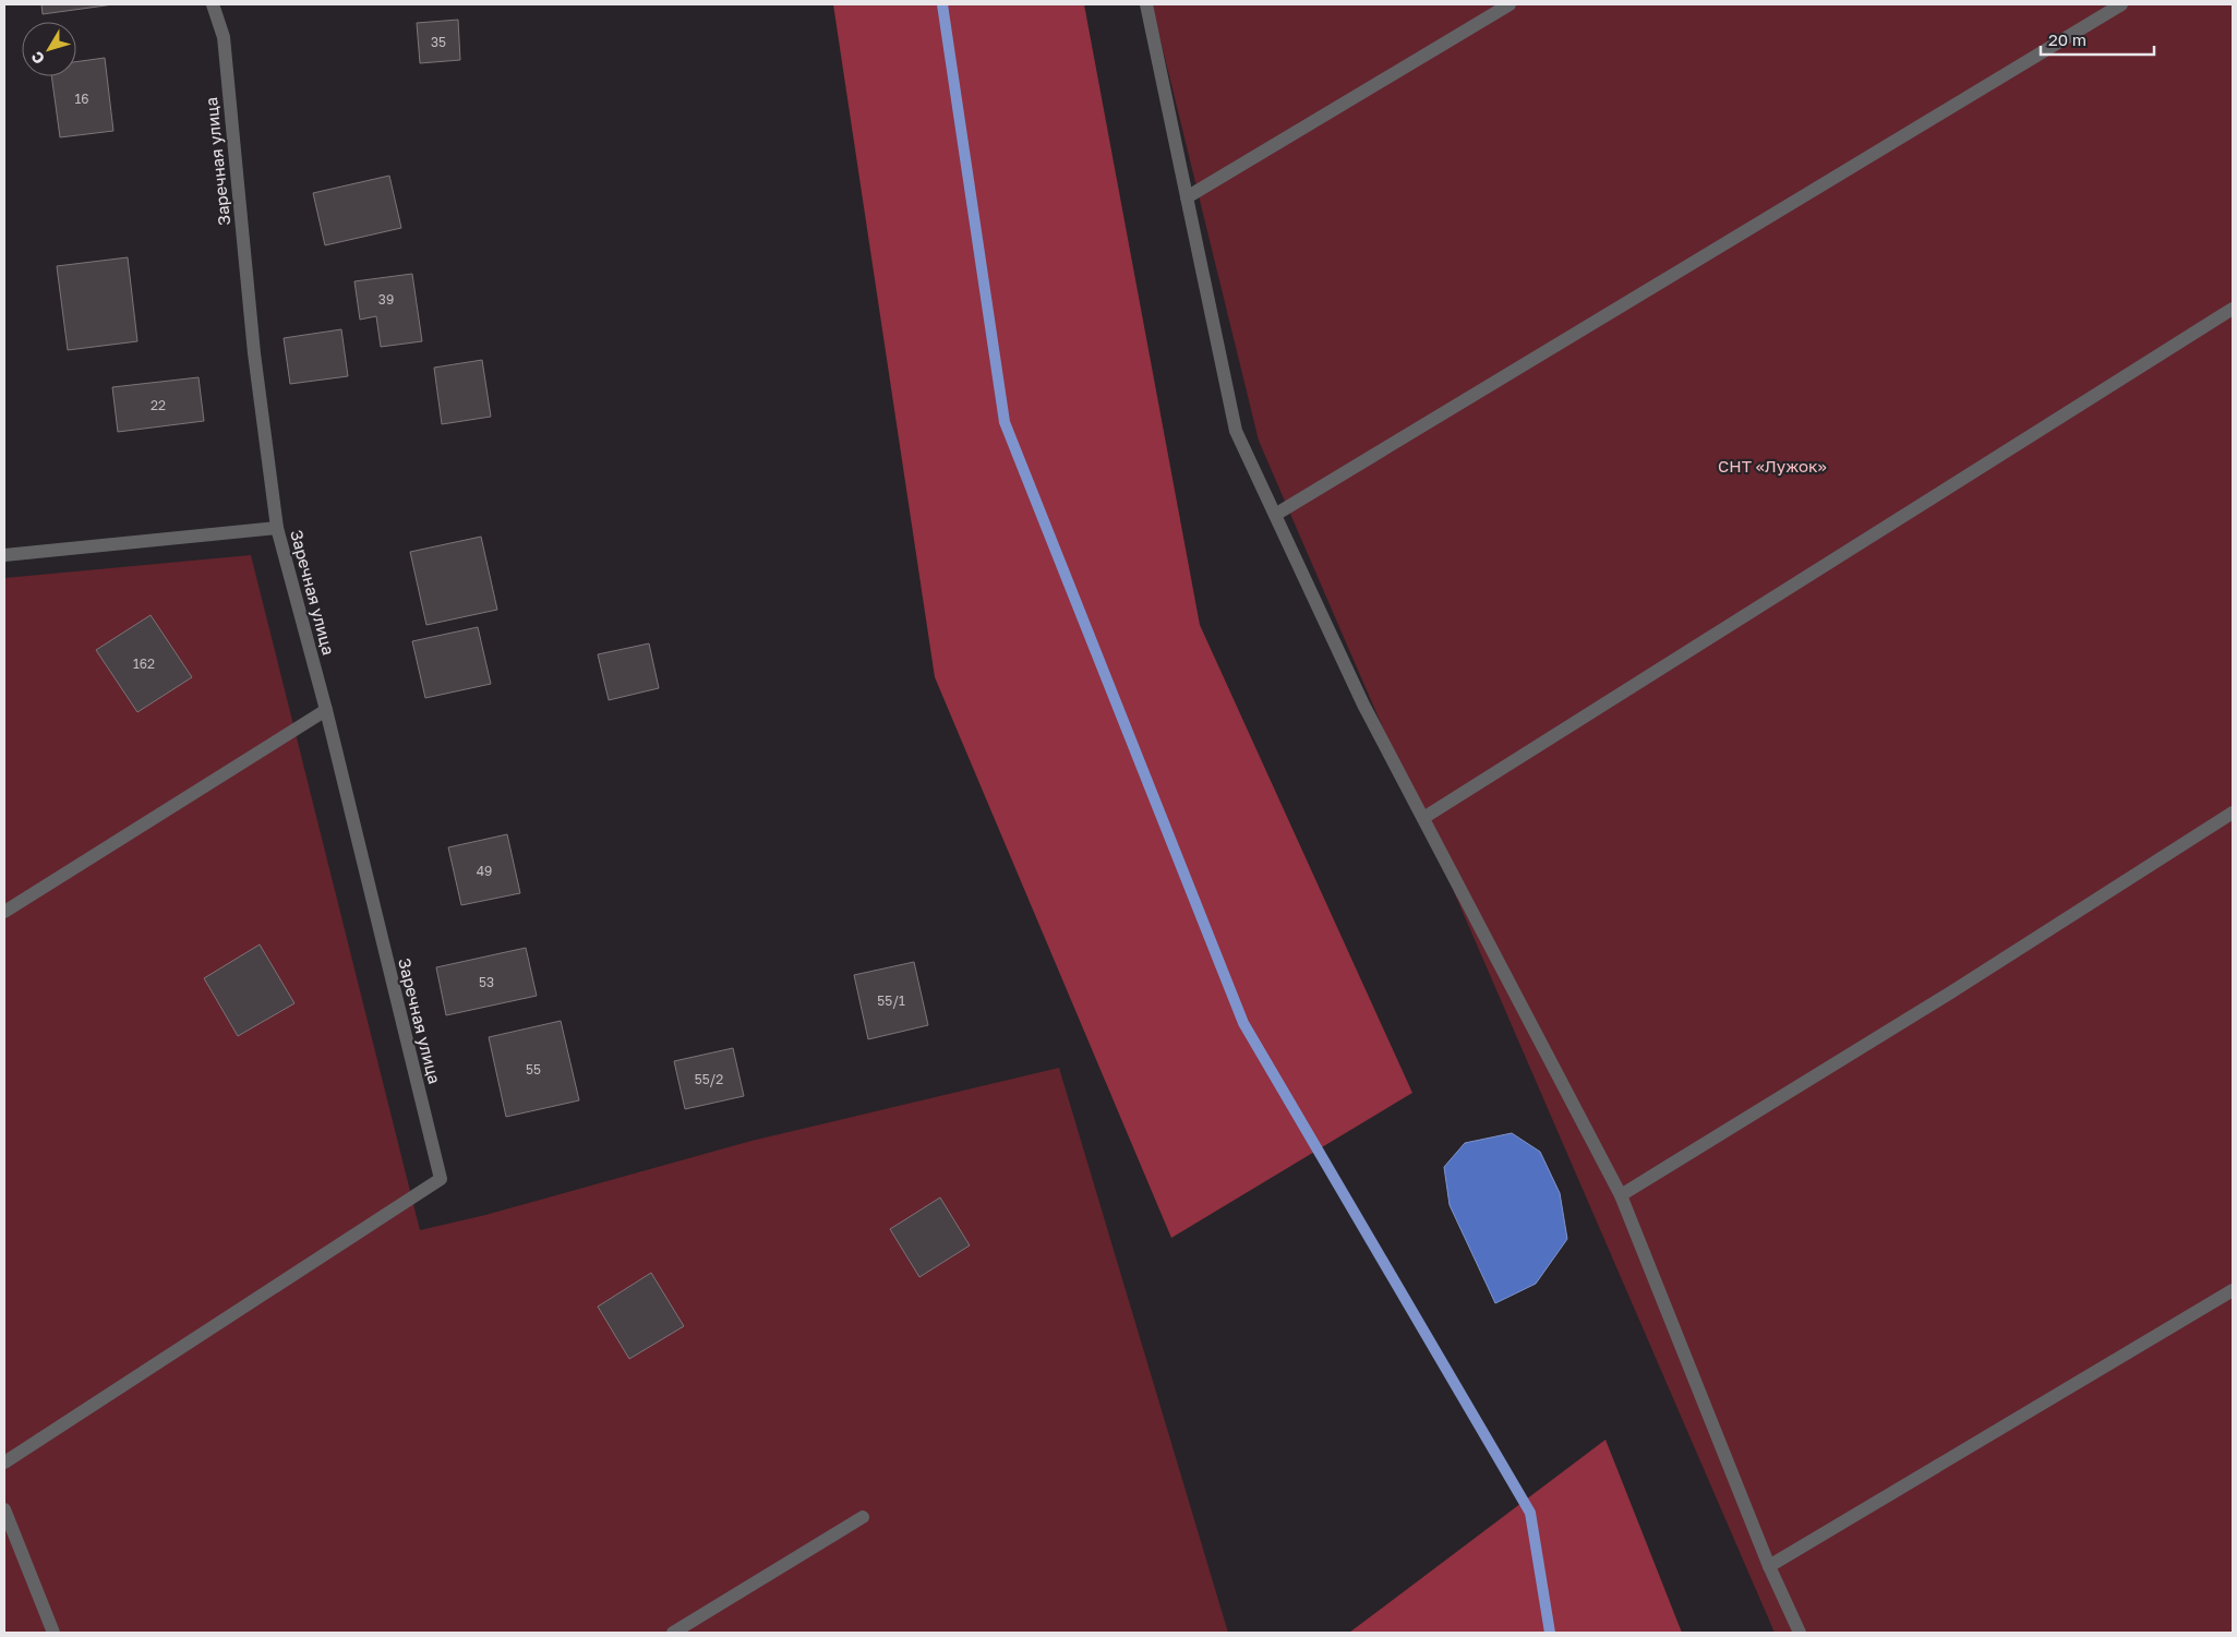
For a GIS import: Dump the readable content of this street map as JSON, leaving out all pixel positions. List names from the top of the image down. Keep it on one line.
{"streets":{"street":["Заречная улица"]},"parks":["СНТ «Лужок»"],"house_numbers":["35","16","39","22","162","49","53","55/1","55","55/2"],"scale_bar":"20 m","north":"bottom left"}
